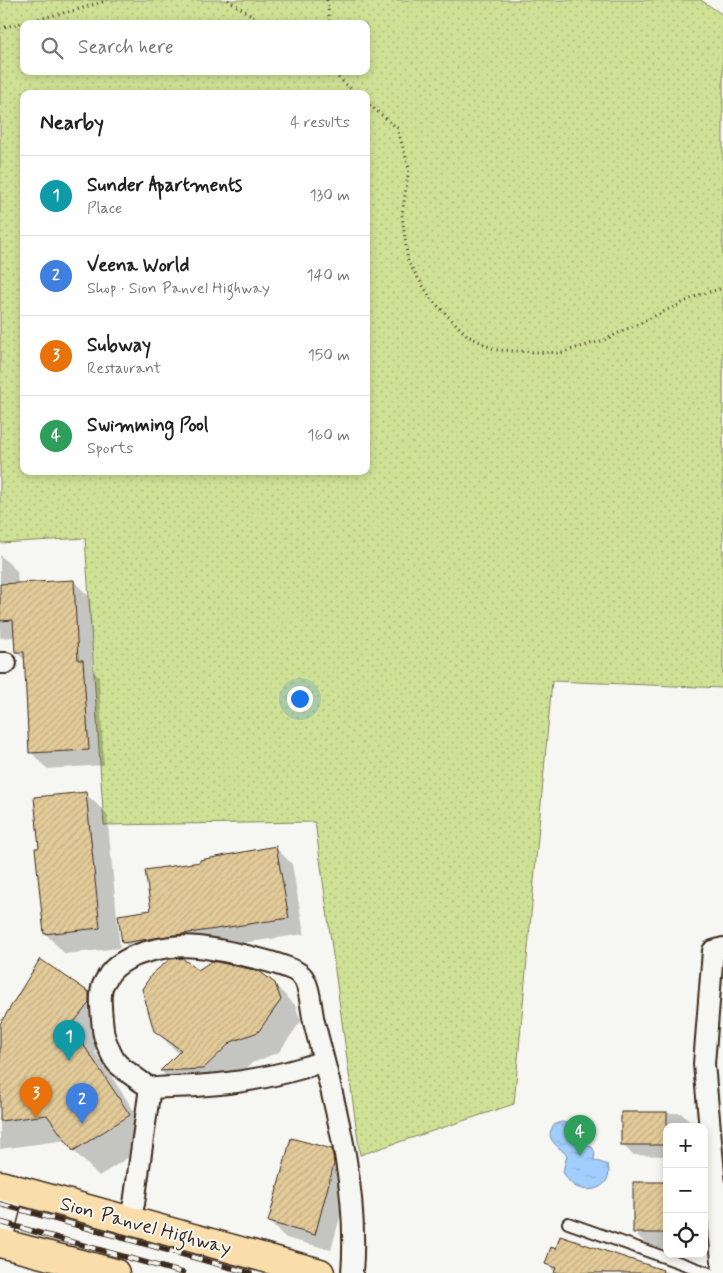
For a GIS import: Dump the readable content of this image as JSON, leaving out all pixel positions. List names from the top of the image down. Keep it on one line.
{"streets":{"highway":["Sion Panvel Highway"]},"page":{"search":"Search here","heading":["Nearby","4 results"],"list":[{"mark":"1","name":"Sunder Apartments","note":"Place","value":"130 m"},{"mark":"2","name":"Veena World","note":"Shop · Sion Panvel Highway","value":"140 m"},{"mark":"3","name":"Subway","note":"Restaurant","value":"150 m"},{"mark":"4","name":"Swimming Pool","note":"Sports","value":"160 m"}],"pins":["1","3","2","4"],"map_buttons":["+","−"]}}
